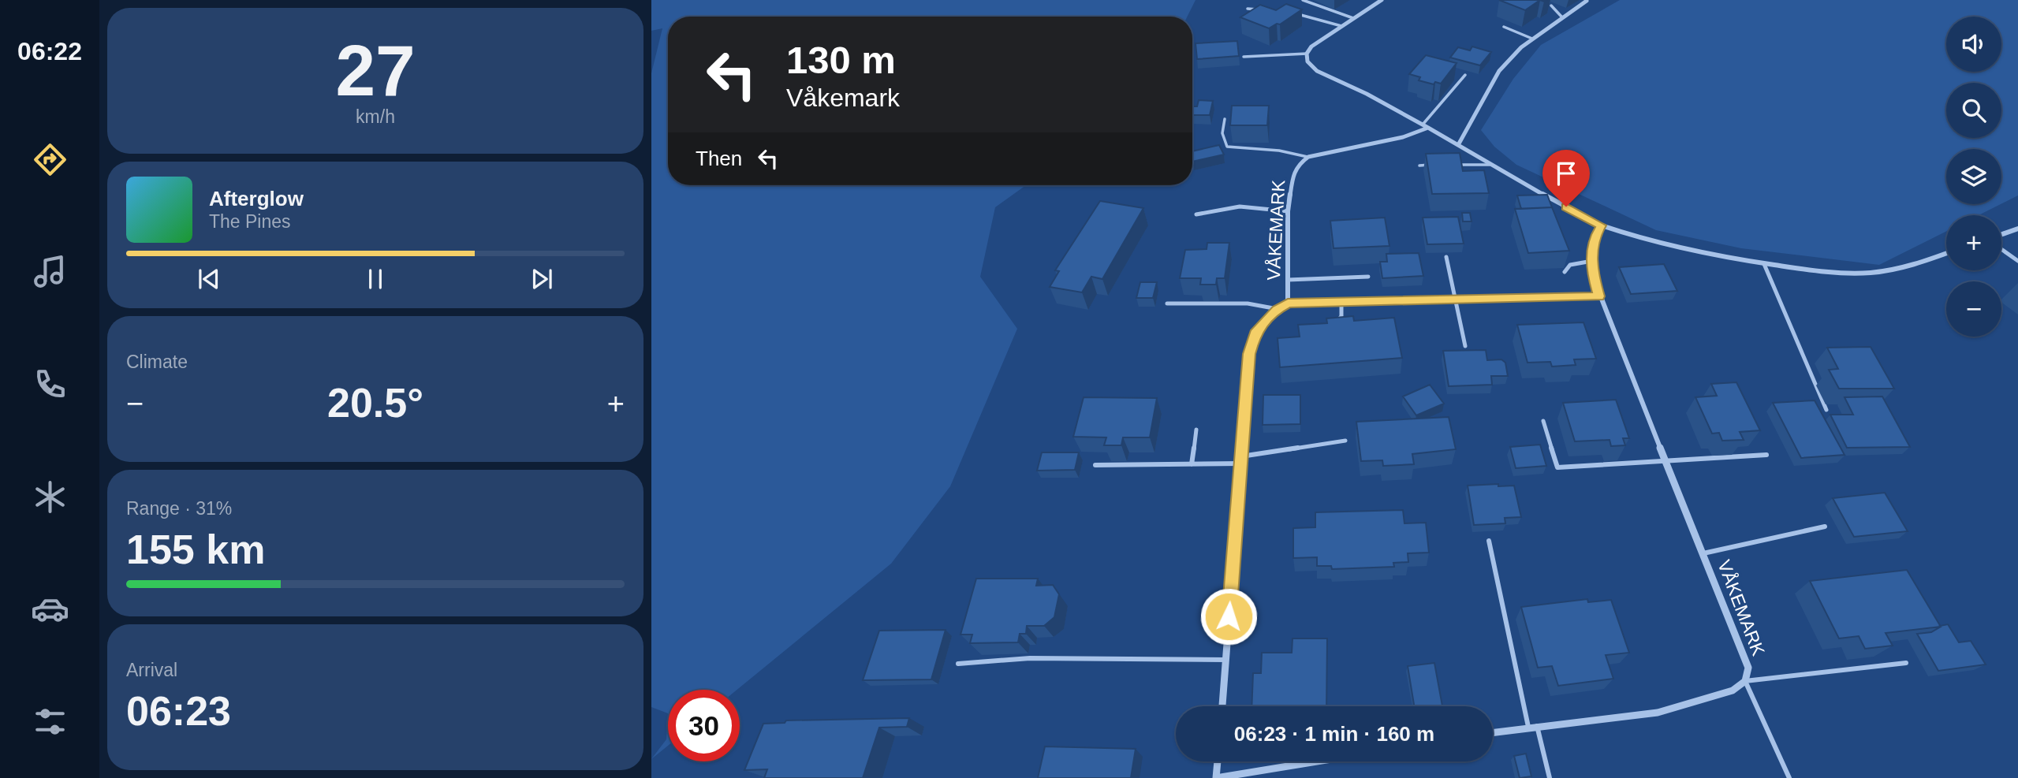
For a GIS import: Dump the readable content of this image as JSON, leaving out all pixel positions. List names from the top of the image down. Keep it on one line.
{"streets":{"street":["VÅKEMARK"]},"page":{"tabs":"06:22","tile":[["27","km/h"],"Climate",["Range · 31%","155 km"],["Arrival","06:23"]],"map_buttons":["+","−"],"turn":["130 m","Våkemark"],"then":"Then","song":["Afterglow","The Pines"],"heat":["−","20.5°","+"],"limit":"30","trip":"06:23 · 1 min · 160 m"}}
